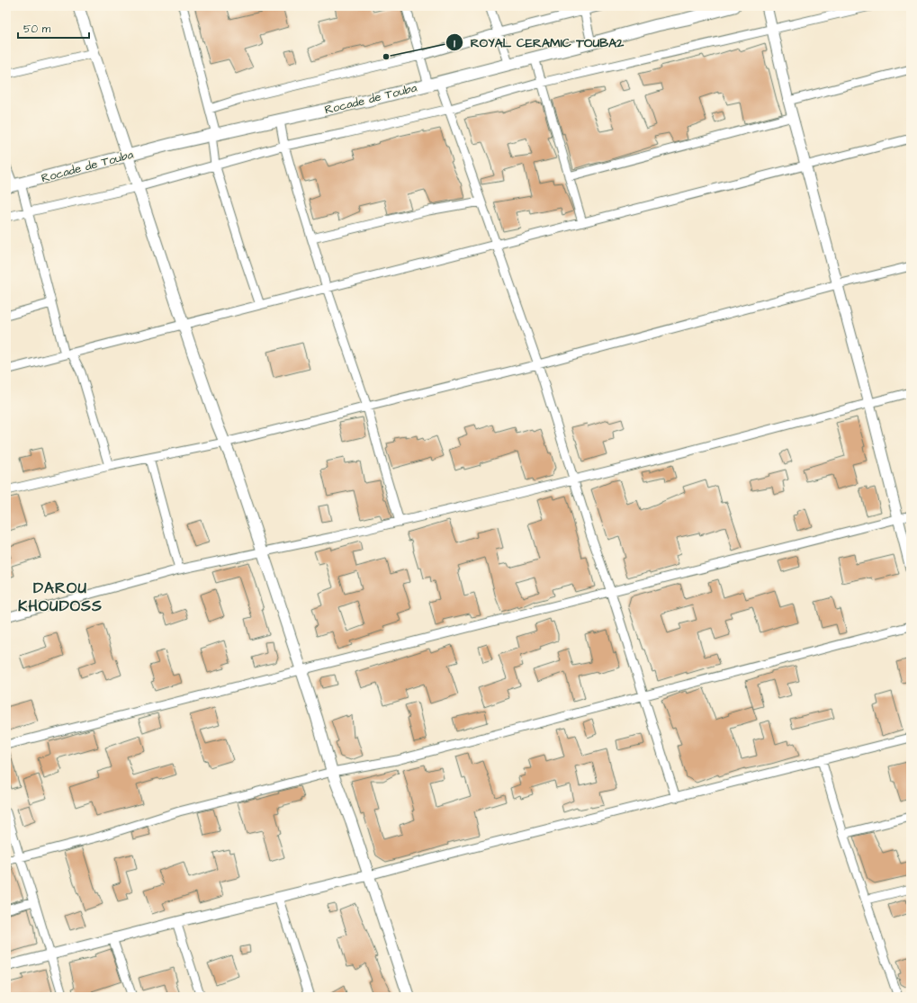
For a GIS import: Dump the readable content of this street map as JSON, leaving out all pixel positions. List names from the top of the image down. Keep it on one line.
{"streets":{"main road":["Rocade de Touba"]},"districts":["DAROU KHOUDOSS"],"places":["ROYAL CERAMIC TOUBA2"],"scale_bar":"50 m"}
